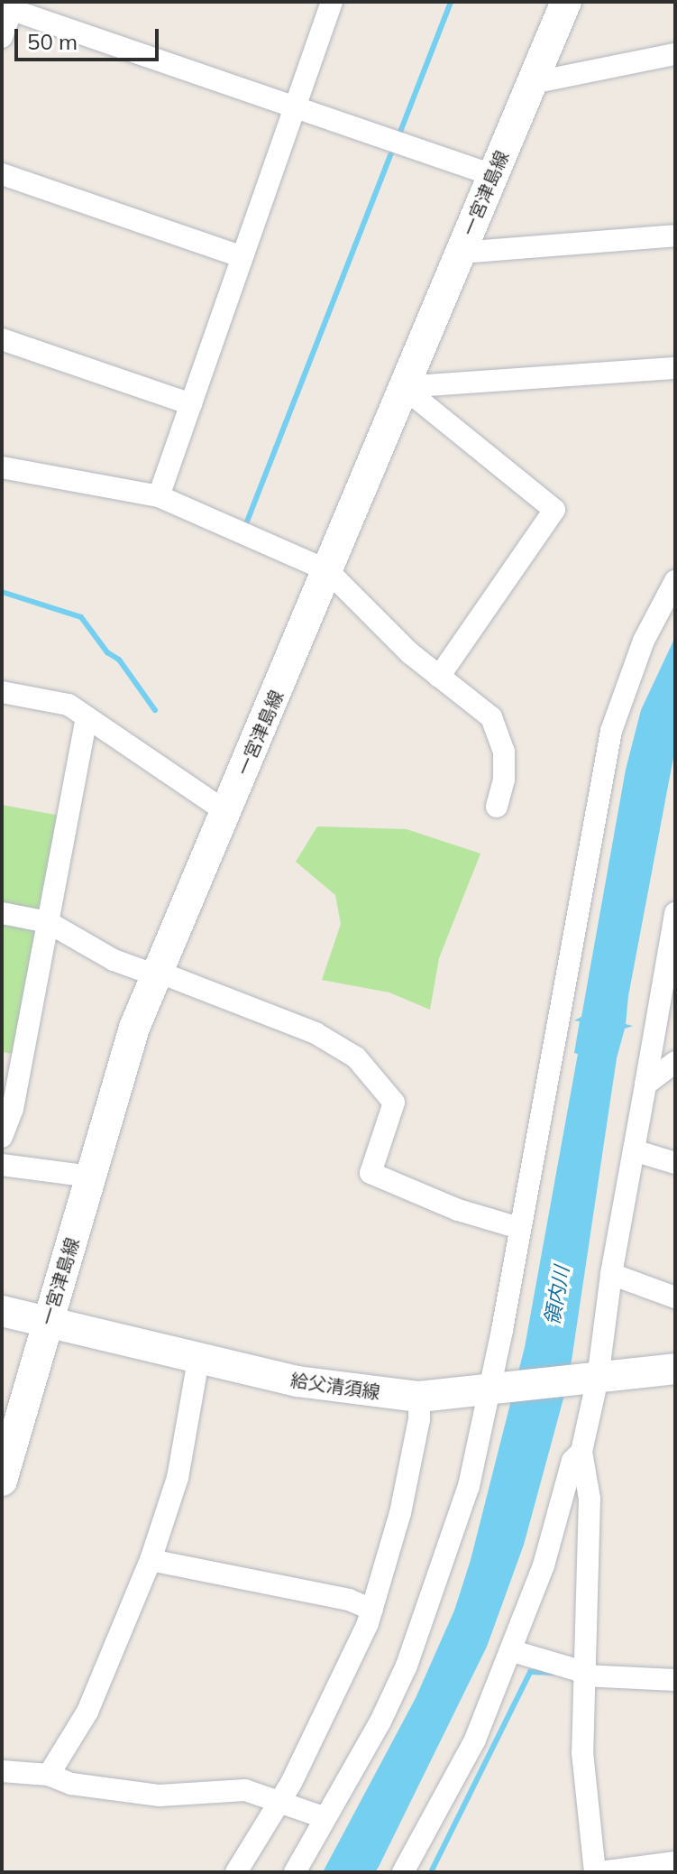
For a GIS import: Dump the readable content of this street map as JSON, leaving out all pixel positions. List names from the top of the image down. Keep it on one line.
{"streets":{"main road":["一宮津島線","給父清須線"]},"crossings":[["一宮津島線","給父清須線"]],"water":["領内川"],"scale_bar":"50 m"}
